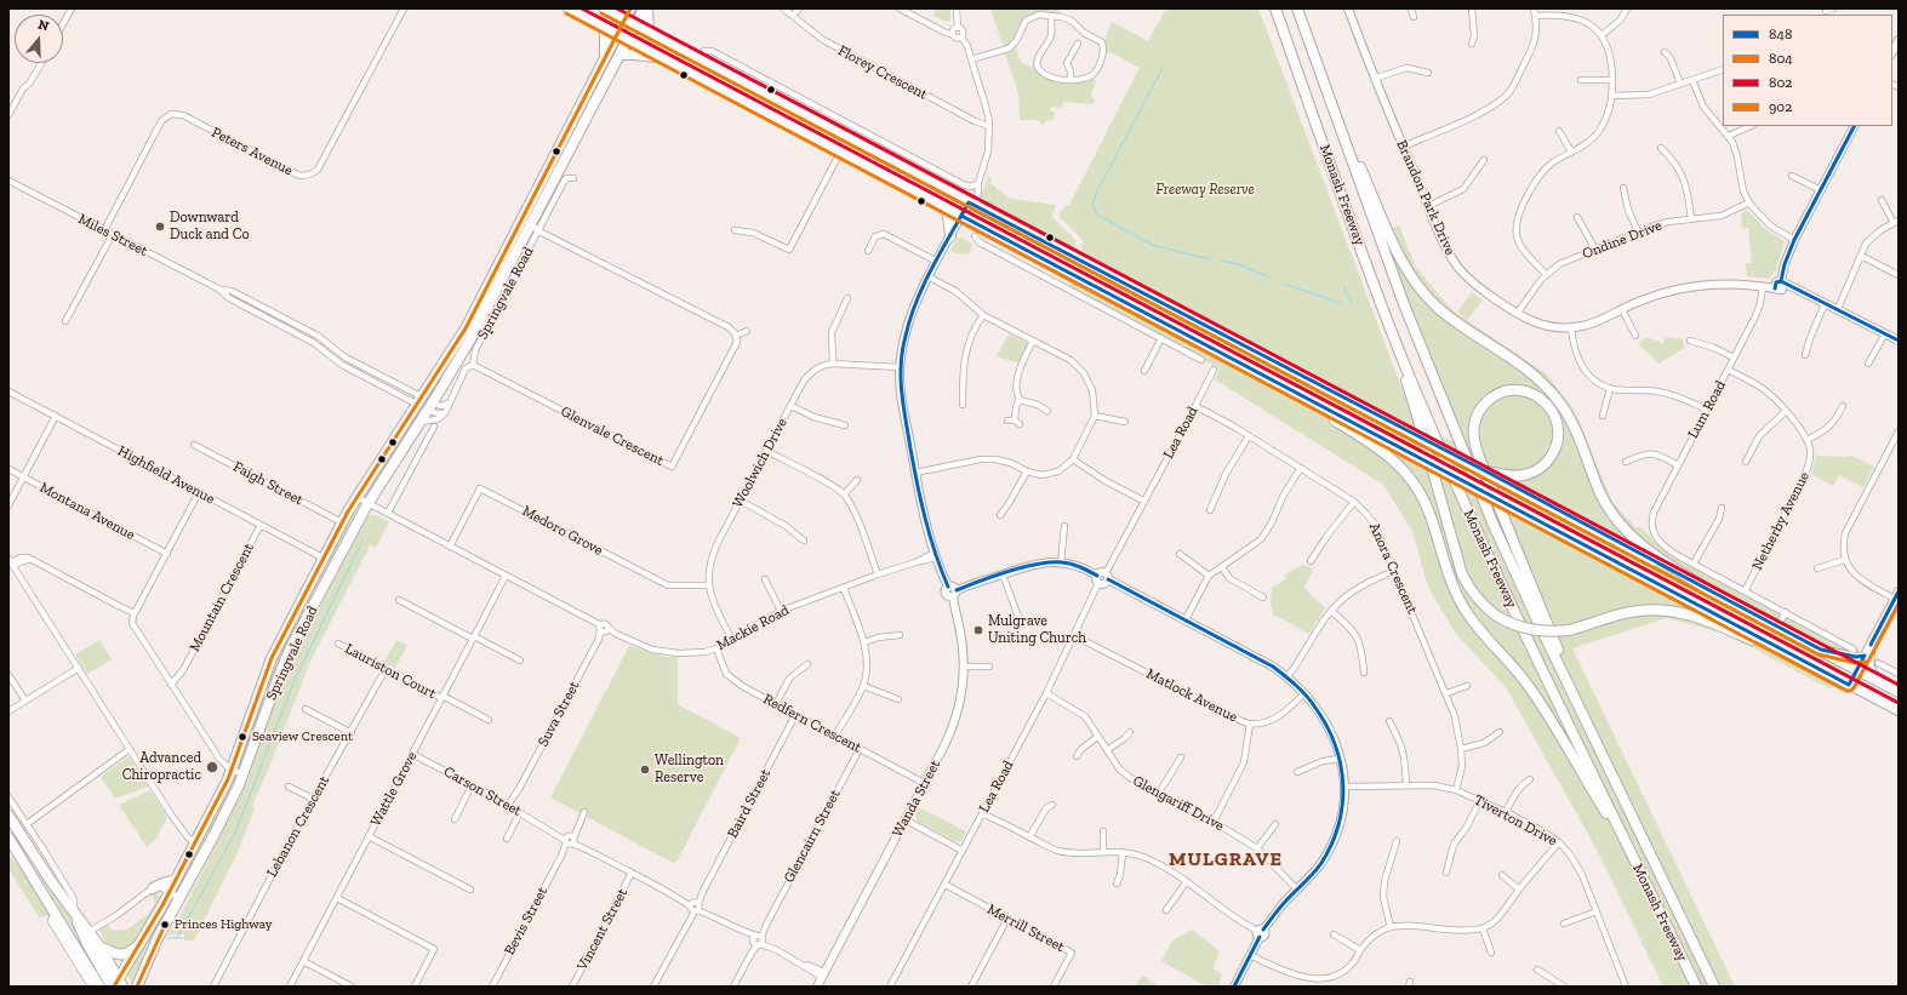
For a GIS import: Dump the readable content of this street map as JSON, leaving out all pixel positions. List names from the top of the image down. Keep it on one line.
{"streets":{"highway":["Monash Freeway","Springvale Road"],"street":["Florey Crescent","Peters Avenue","Brandon Park Drive","Miles Street","Ondine Drive","Lum Road","Lea Road","Glenvale Crescent","Woolwich Drive","Highfield Avenue","Faigh Street","Montana Avenue","Netherby Avenue","Medoro Grove","Anora Crescent","Mountain Crescent","Mackie Road","Lauriston Court","Matlock Avenue","Suva Street","Redfern Crescent","Wattle Grove","Carson Street","Wanda Street","Baird Street","Glengariff Drive","Tiverton Drive","Lebanon Crescent","Glencairn Street","Bevis Street","Merrill Street","Vincent Street"]},"crossings":[["Peters Avenue","Miles Street"],["Brandon Park Drive","Ondine Drive"],["Brandon Park Drive","Lum Road"],["Miles Street","Springvale Road"],["Springvale Road","Glenvale Crescent"],["Springvale Road","Highfield Avenue"],["Springvale Road","Faigh Street"],["Springvale Road","Mackie Road"],["Lum Road","Netherby Avenue"],["Lea Road","Anora Crescent"],["Lea Road","Matlock Avenue"],["Lea Road","Glengariff Drive"],["Lea Road","Merrill Street"],["Woolwich Drive","Medoro Grove"],["Woolwich Drive","Mackie Road"],["Highfield Avenue","Mountain Crescent"],["Medoro Grove","Mackie Road"],["Anora Crescent","Tiverton Drive"],["Mackie Road","Suva Street"],["Mackie Road","Redfern Crescent"],["Mackie Road","Wattle Grove"],["Lauriston Court","Wattle Grove"],["Lauriston Court","Lebanon Crescent"],["Suva Street","Carson Street"],["Redfern Crescent","Wanda Street"],["Redfern Crescent","Baird Street"],["Redfern Crescent","Glencairn Street"],["Wattle Grove","Carson Street"],["Carson Street","Wanda Street"],["Carson Street","Baird Street"],["Carson Street","Glencairn Street"],["Carson Street","Bevis Street"],["Carson Street","Vincent Street"]],"districts":["MULGRAVE"],"parks":["Freeway Reserve"],"places":["Downward Duck and Co","Mulgrave Uniting Church","Seaview Crescent","Advanced Chiropractic","Wellington Reserve","Princes Highway"],"lines":["transit line 802","transit line 902","transit line 804","transit line 848"],"legend":["848","804","802","902"],"north":"top"}
